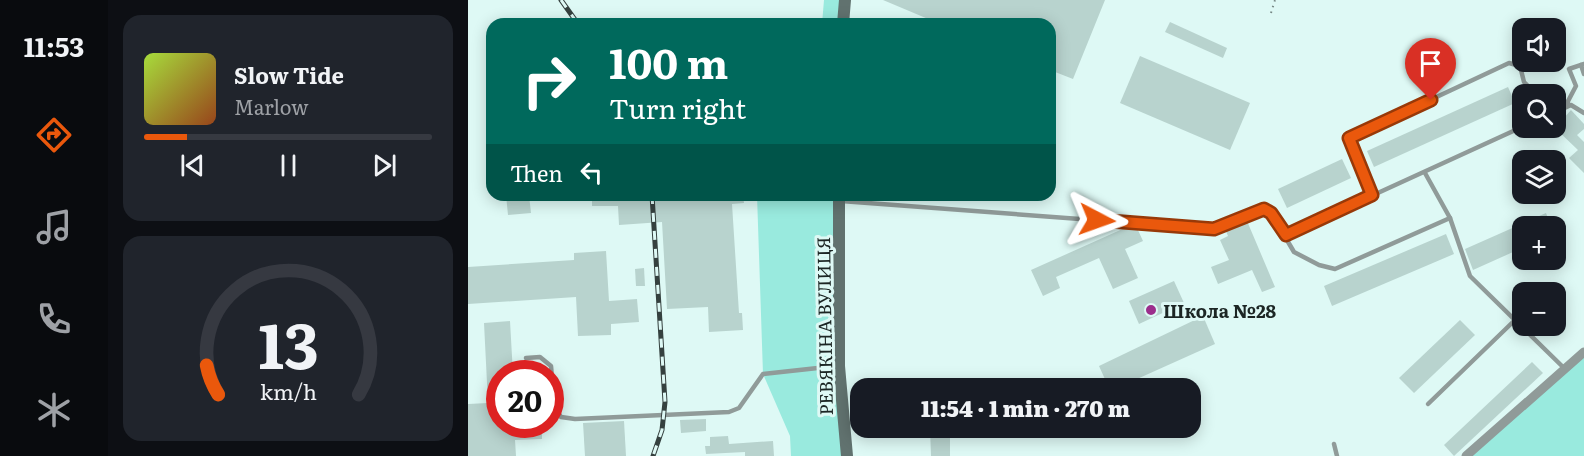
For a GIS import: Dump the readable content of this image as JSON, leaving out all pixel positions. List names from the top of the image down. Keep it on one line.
{"streets":{"street":["РЕВЯКІНА ВУЛИЦЯ"]},"places":["Школа №28"],"page":{"tabs":"11:53","map_buttons":["+","−"],"turn":["100 m","Turn right"],"song":["Slow Tide","Marlow"],"then":"Then","limit":"20","trip":"11:54 · 1 min · 270 m","gauge":["13","km/h"]}}
